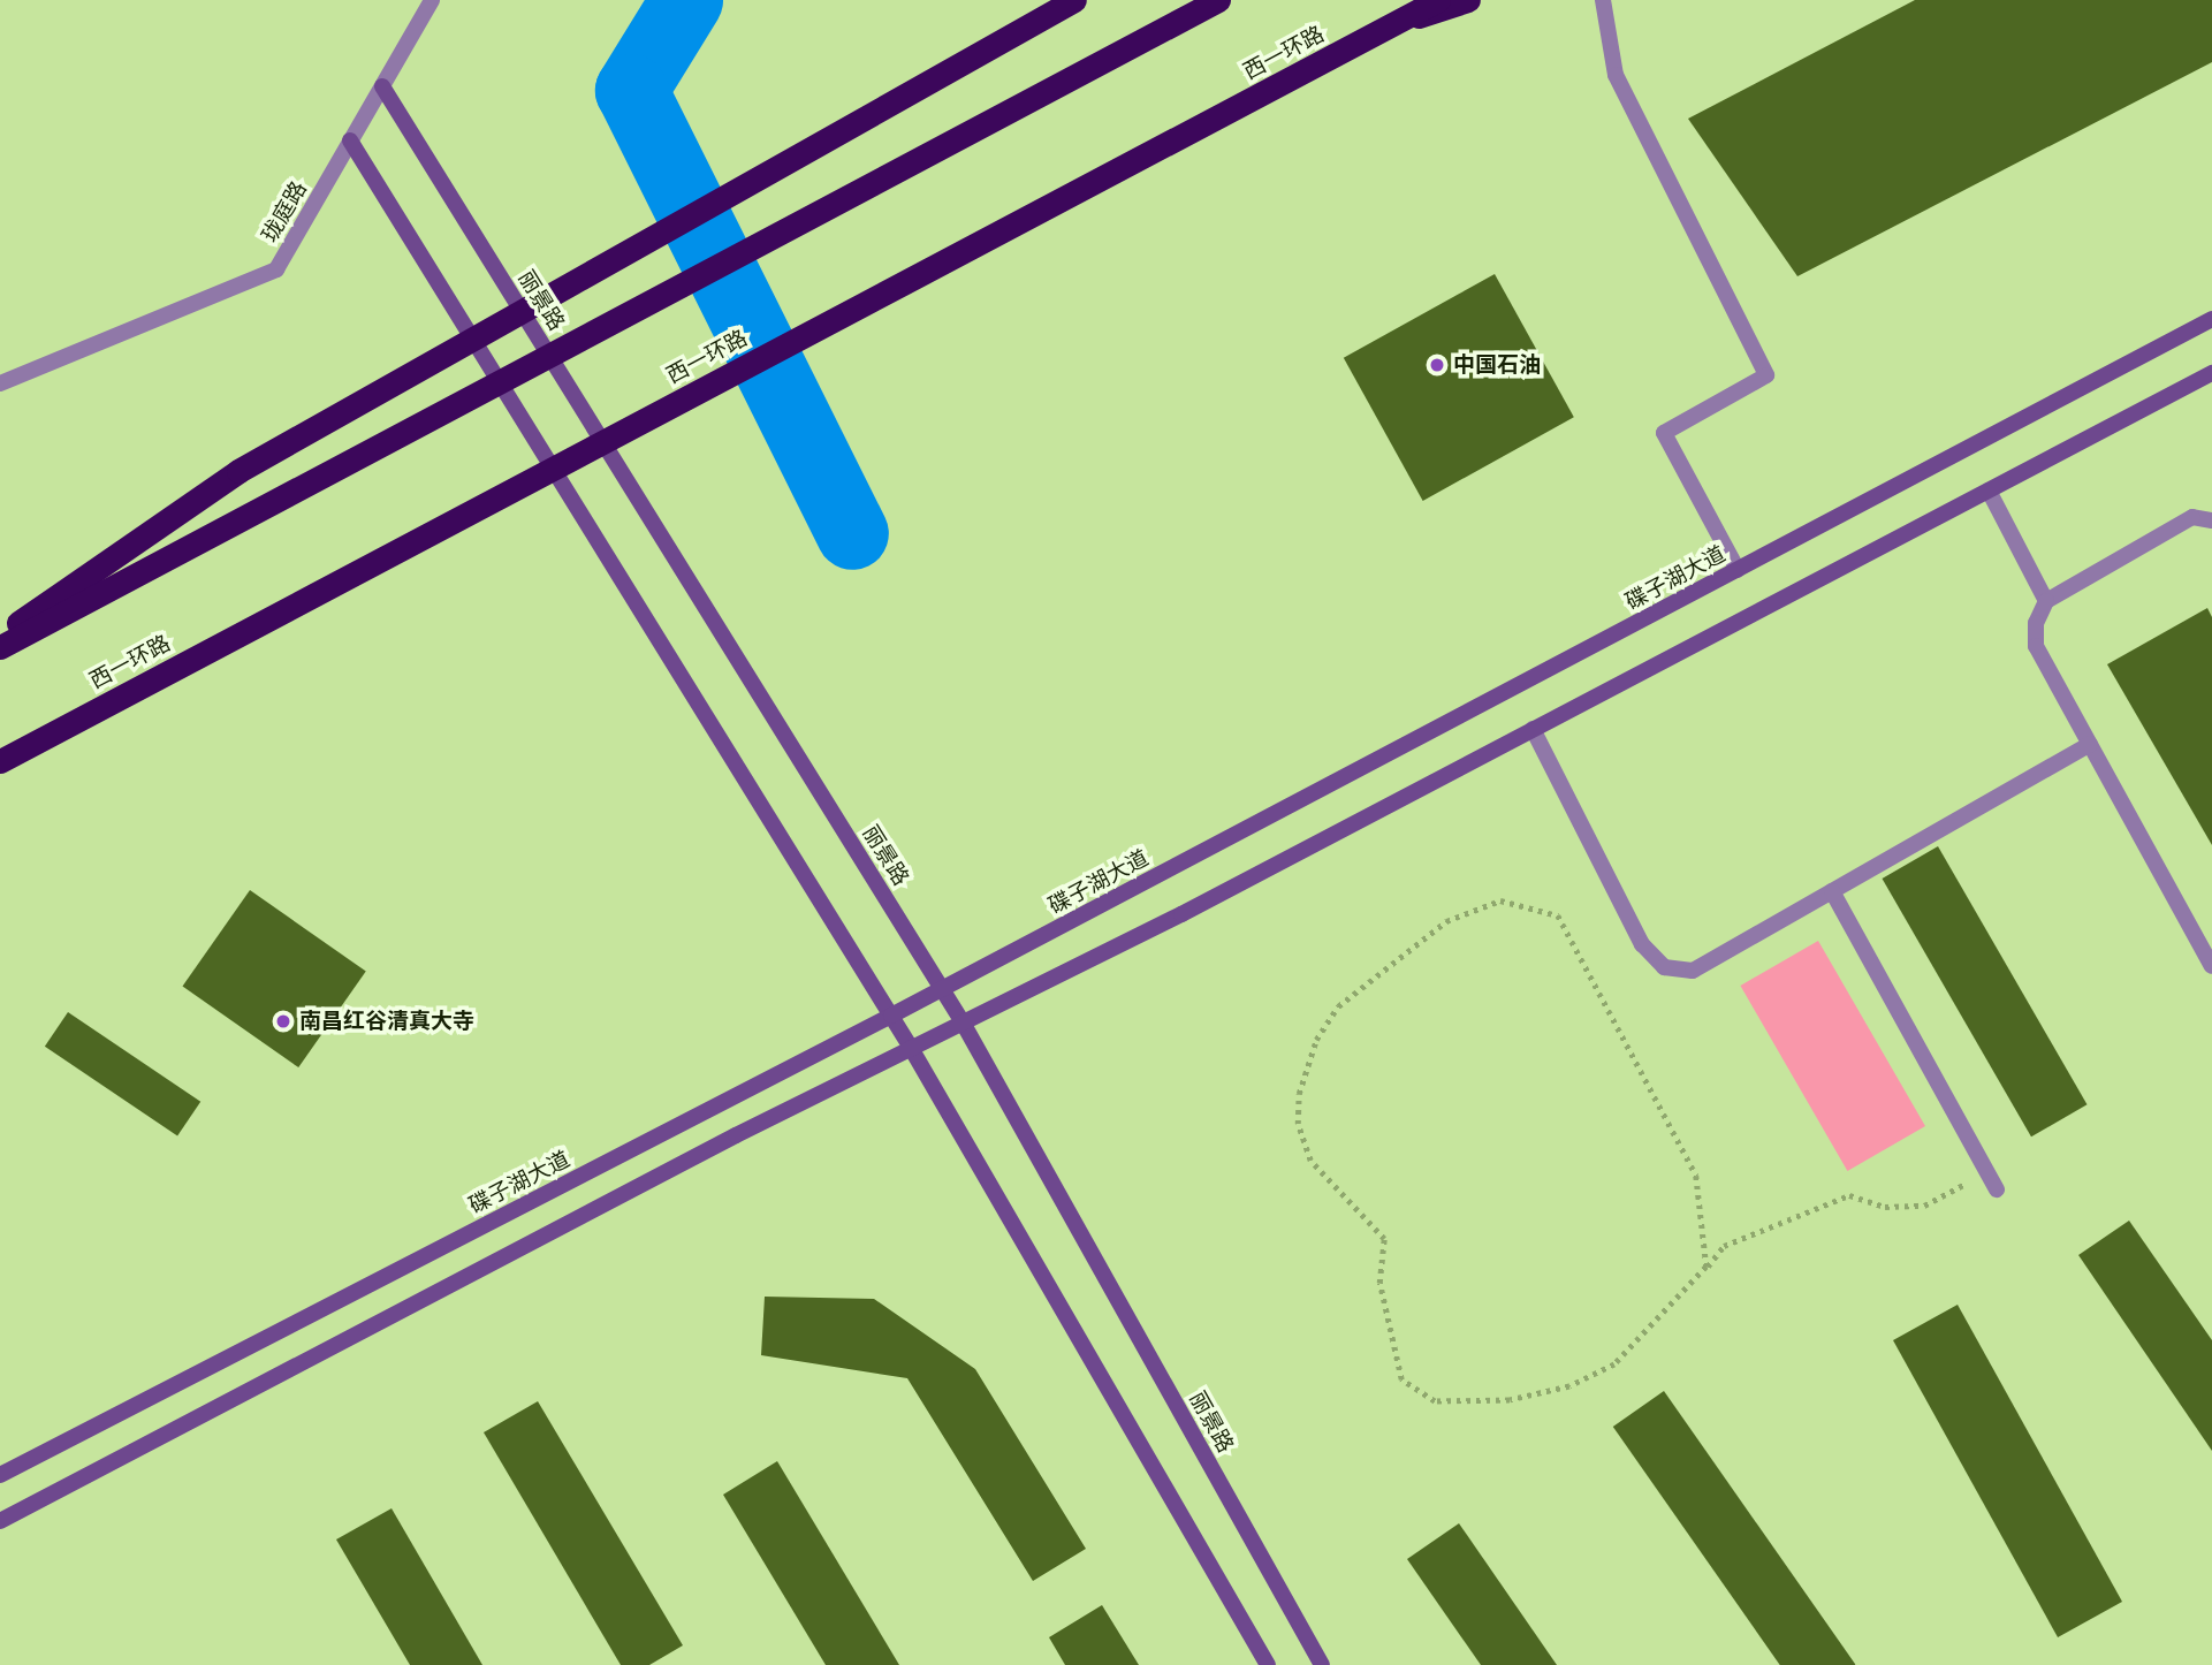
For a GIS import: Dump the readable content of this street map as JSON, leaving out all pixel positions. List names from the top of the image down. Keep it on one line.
{"streets":{"highway":["西一环路"],"main road":["丽景路","碟子湖大道"],"street":["珑庭路"]},"crossings":[["珑庭路","丽景路"],["丽景路","碟子湖大道"]],"places":["中国石油","南昌红谷清真大寺"]}
